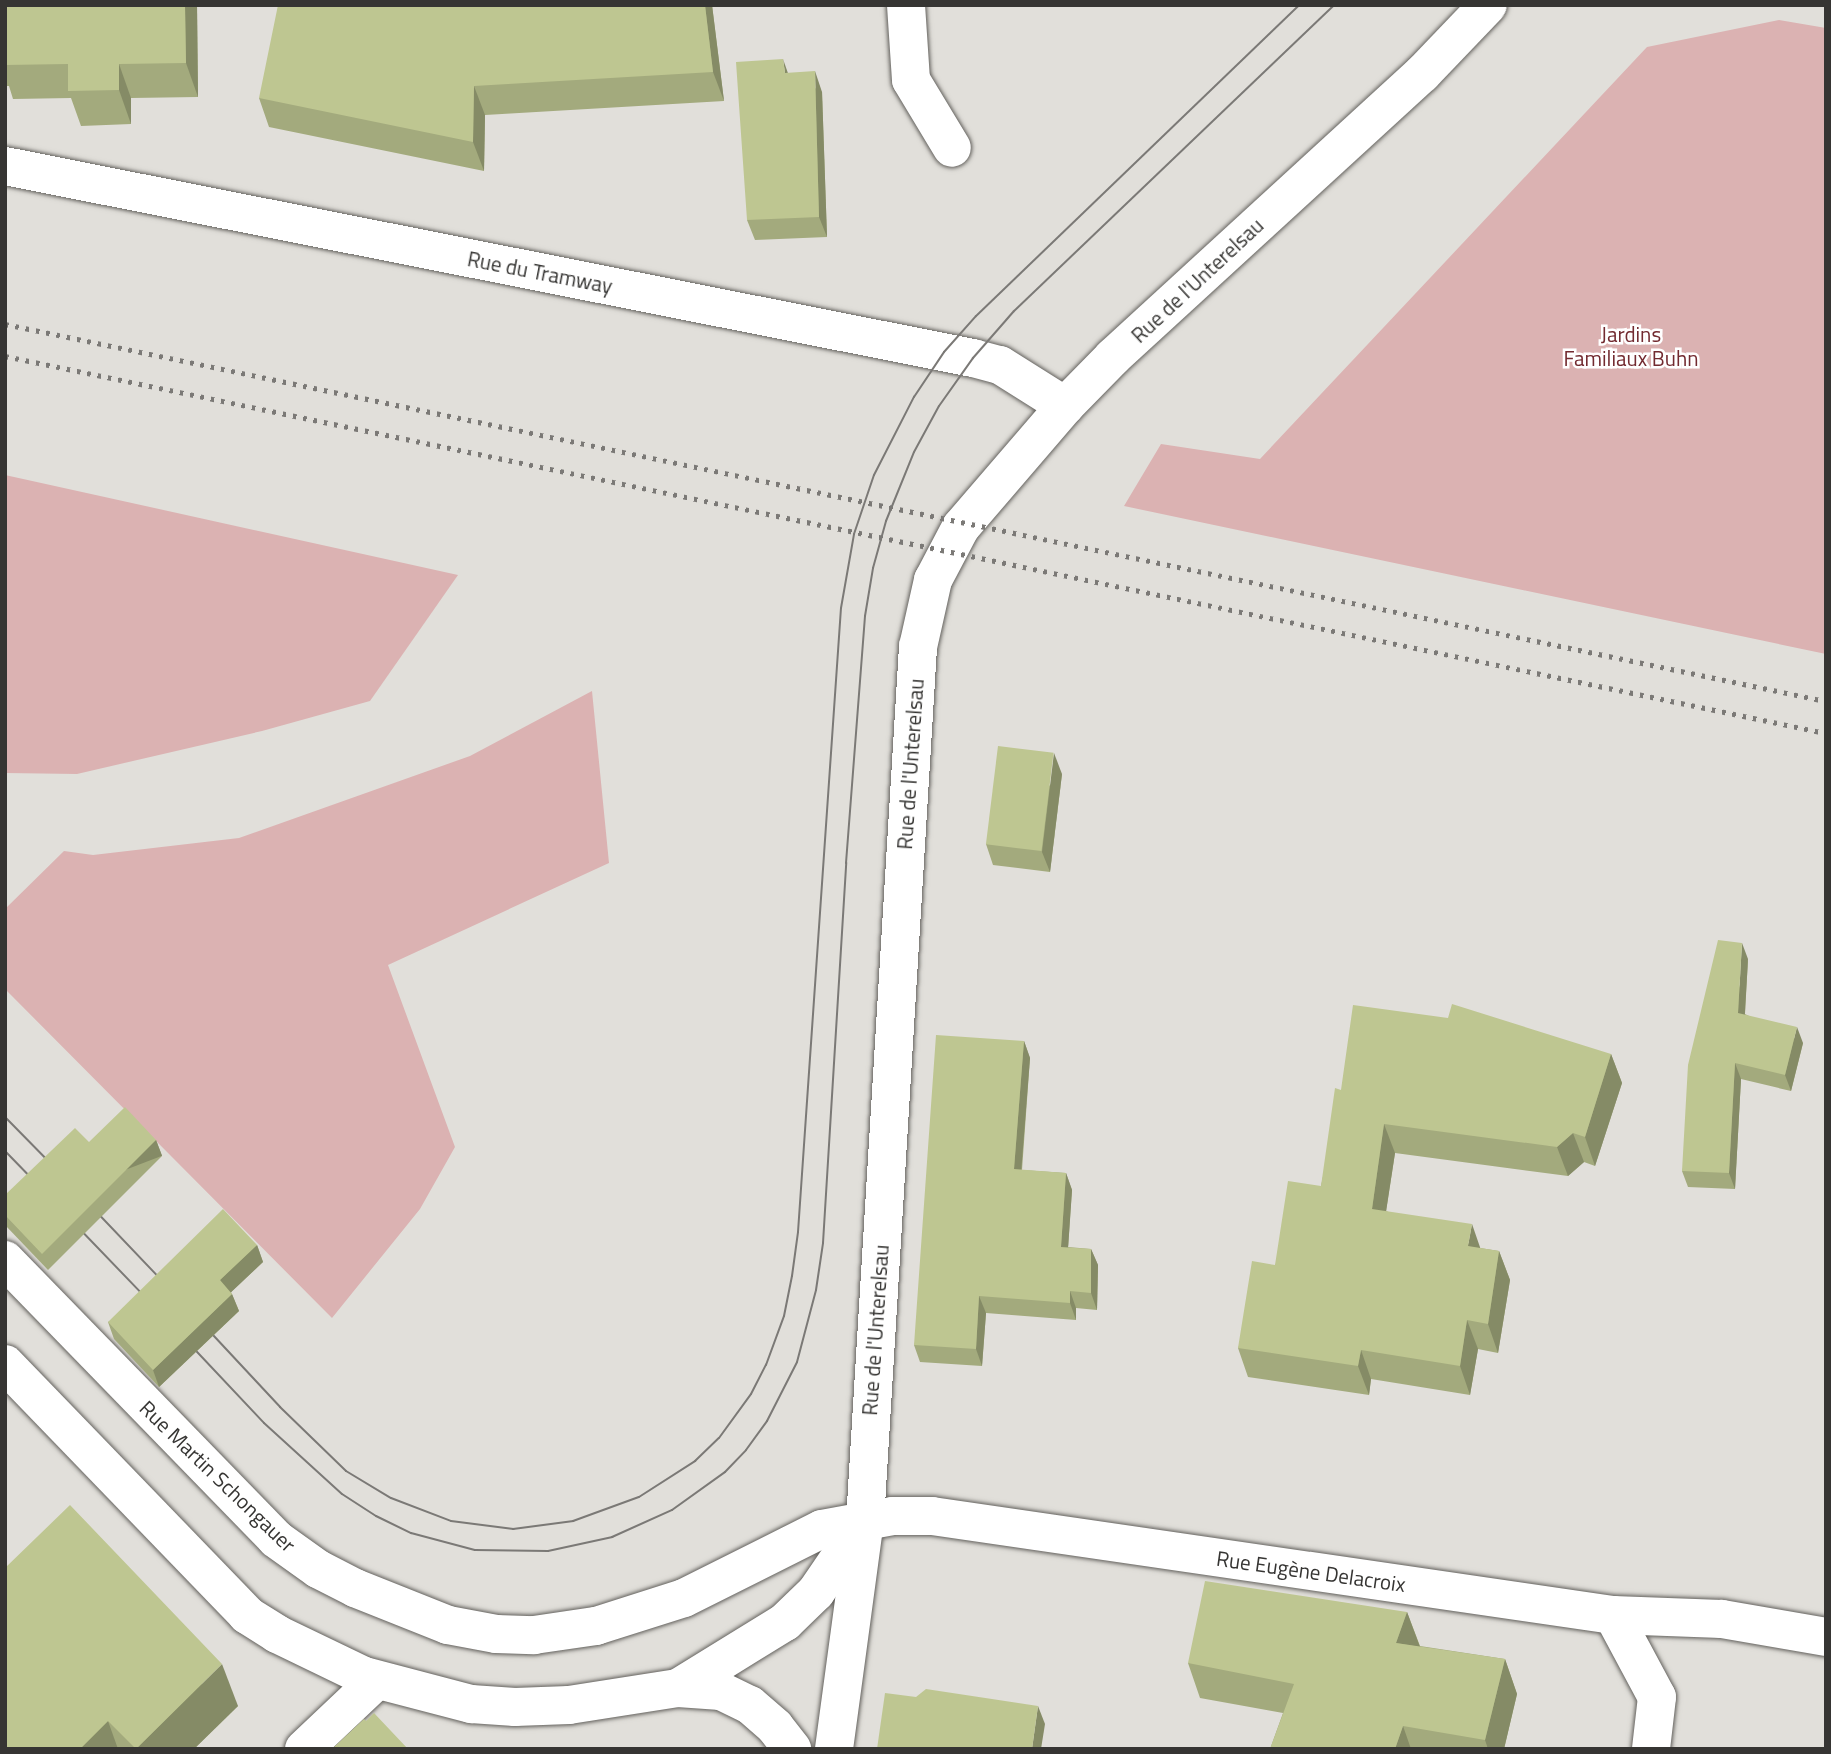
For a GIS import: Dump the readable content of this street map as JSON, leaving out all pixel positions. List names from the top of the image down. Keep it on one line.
{"streets":{"street":["Rue du Tramway","Rue de l'Unterelsau","Rue Martin Schongauer","Rue Eugène Delacroix"]},"crossings":[["Rue du Tramway","Rue de l'Unterelsau"],["Rue de l'Unterelsau","Rue Martin Schongauer"],["Rue de l'Unterelsau","Rue Eugène Delacroix"],["Rue Martin Schongauer","Rue Eugène Delacroix"]],"parks":["Jardins Familiaux Buhn"]}
